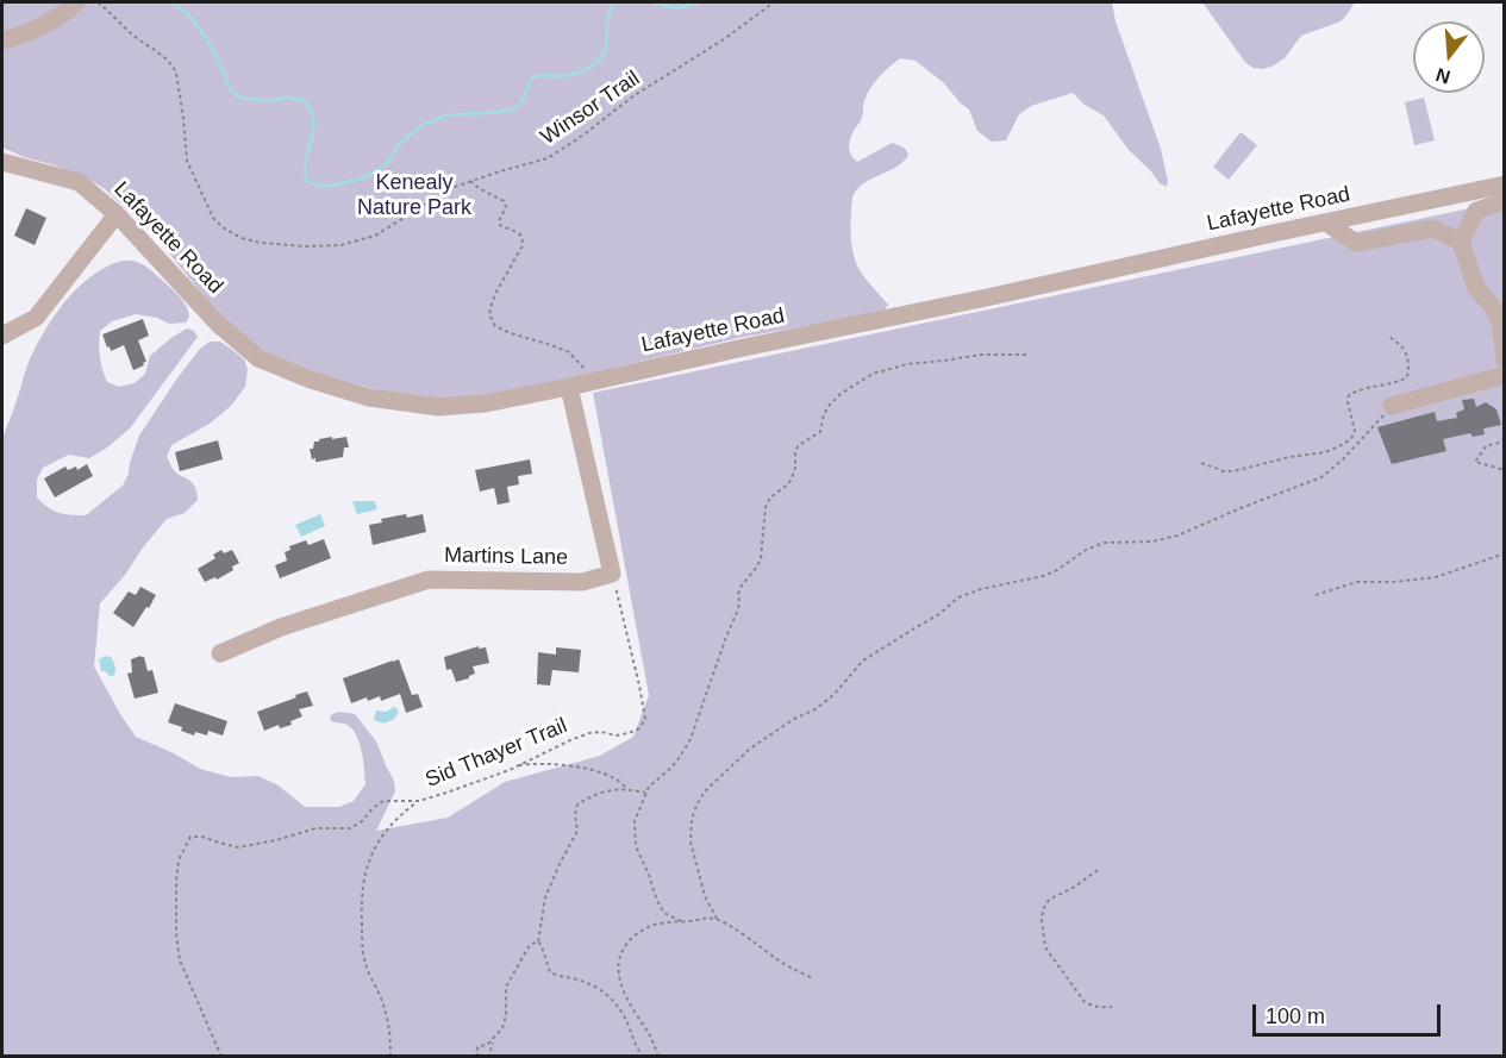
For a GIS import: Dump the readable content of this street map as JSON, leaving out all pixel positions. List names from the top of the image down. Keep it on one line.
{"streets":{"street":["Lafayette Road","Martins Lane"],"path":["Winsor Trail","Sid Thayer Trail"]},"crossings":[["Martins Lane","Sid Thayer Trail"]],"parks":["Kenealy Nature Park"],"scale_bar":"100 m","north":"bottom"}
